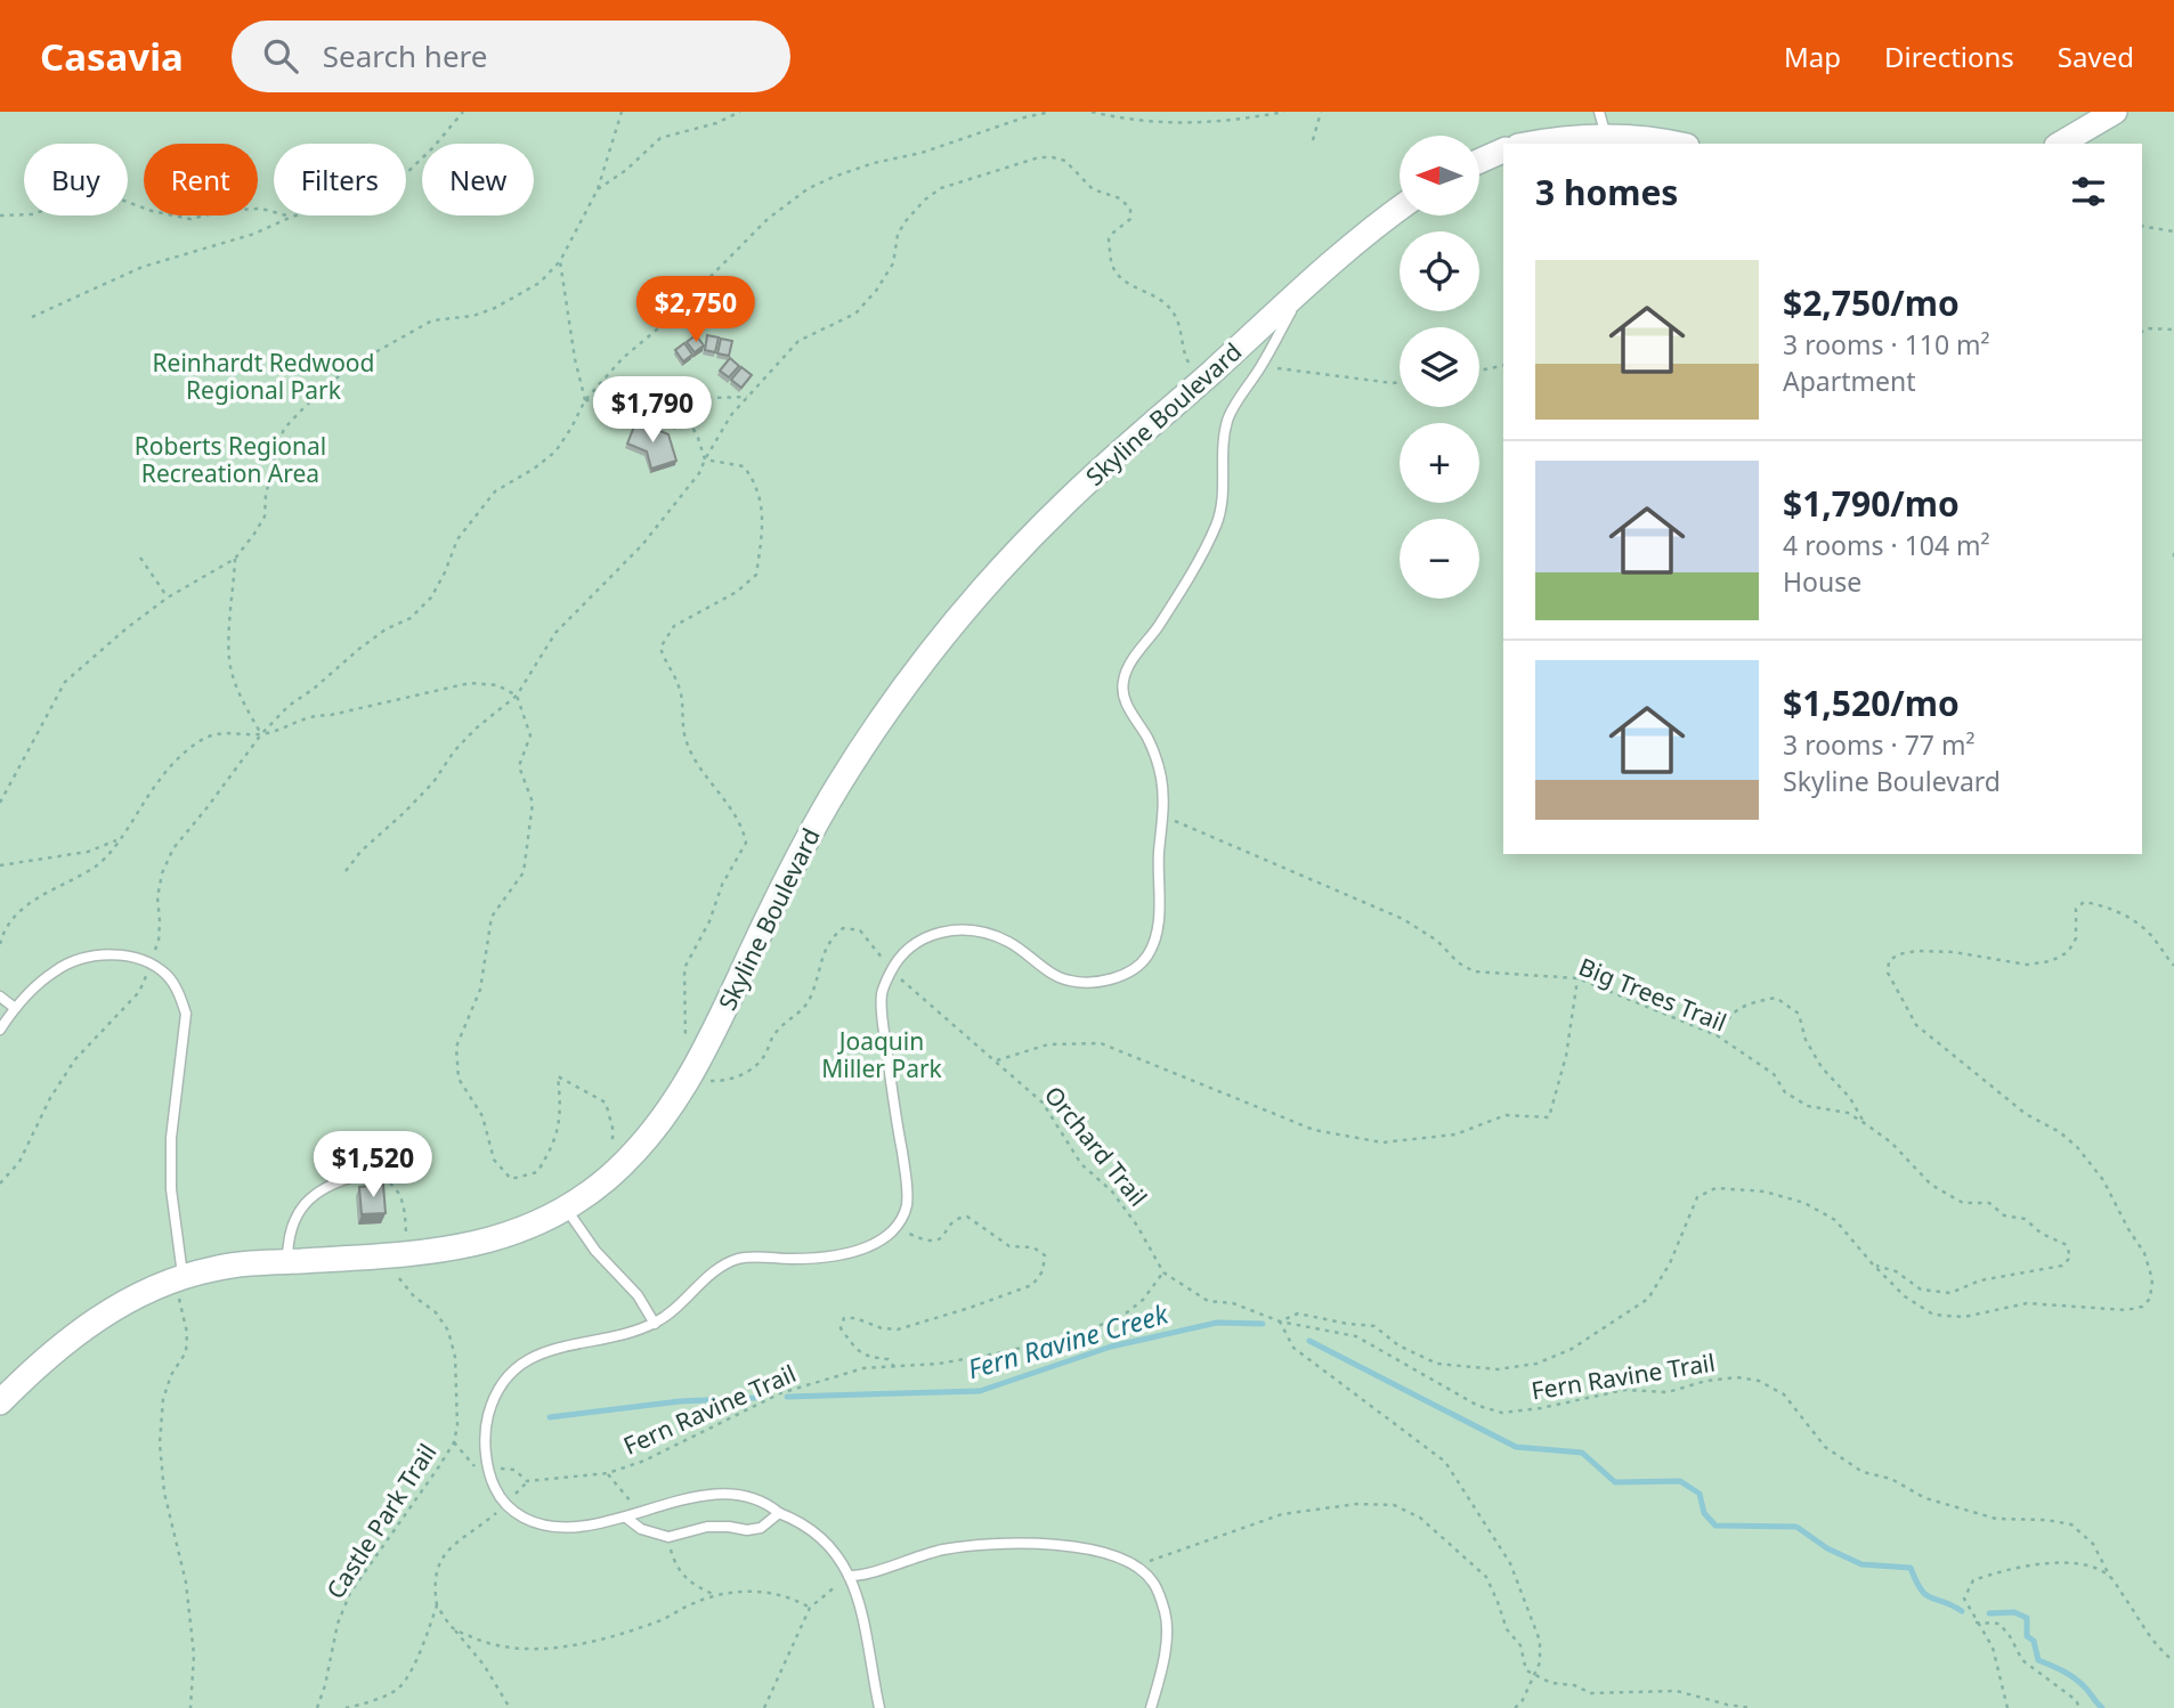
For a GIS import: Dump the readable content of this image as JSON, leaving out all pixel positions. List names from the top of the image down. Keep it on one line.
{"streets":{"main road":["Skyline Boulevard"],"path":["Big Trees Trail","Orchard Trail","Fern Ravine Trail","Castle Park Trail"]},"crossings":[["Skyline Boulevard","Orchard Trail"],["Orchard Trail","Fern Ravine Trail"]],"water":["Fern Ravine Creek"],"parks":["Reinhardt Redwood Regional Park","Roberts Regional Recreation Area","Joaquin Miller Park"],"north":"left","page":{"header":"Casavia","search":"Search here","nav":["Map","Directions","Saved"],"map_buttons":["+","−"],"chip":["Buy","Rent","Filters","New"],"heading":"3 homes","list":[{"name":"$2,750/mo","note":"3 rooms · 110 m² · Apartment"},{"name":"$1,790/mo","note":"4 rooms · 104 m² · House"},{"name":"$1,520/mo","note":"3 rooms · 77 m² · Skyline Boulevard"}],"price":["$2,750","$1,790","$1,520"]}}
